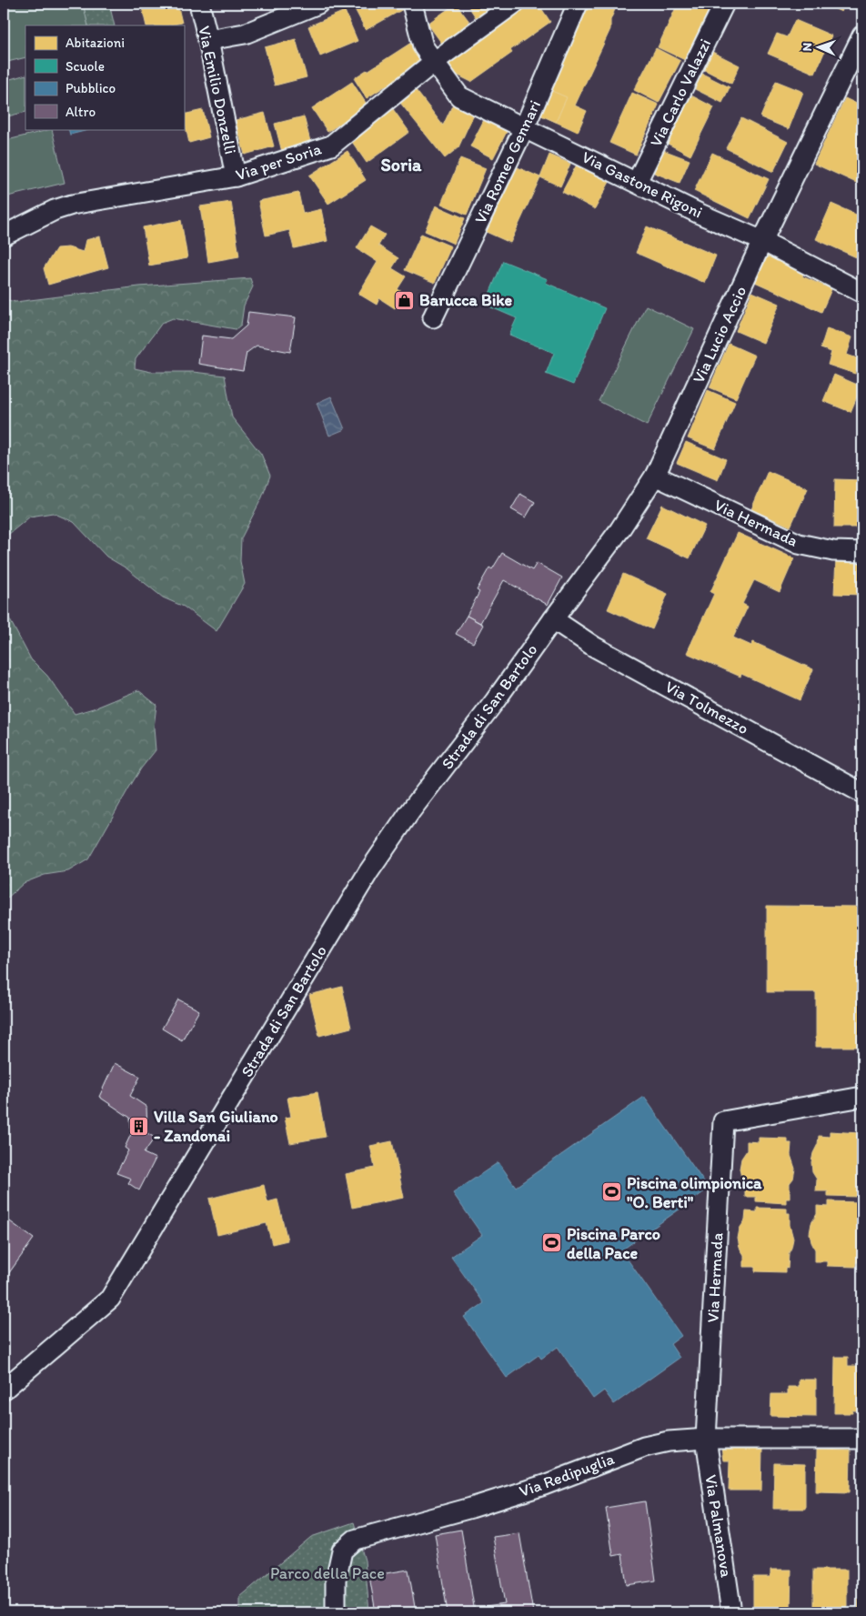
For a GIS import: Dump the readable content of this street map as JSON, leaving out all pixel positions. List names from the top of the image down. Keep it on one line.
{"streets":{"street":["Via Emilio Donzelli","Via Carlo Valazzi","Via per Soria","Via Romeo Gennari","Via Gastone Rigoni","Via Lucio Accio","Via Hermada","Strada di San Bartolo","Via Tolmezzo","Via Redipuglia","Via Palmanova"]},"crossings":[["Via Emilio Donzelli","Via per Soria"],["Via Carlo Valazzi","Via Gastone Rigoni"],["Via per Soria","Via Gastone Rigoni"],["Via Romeo Gennari","Via Gastone Rigoni"],["Via Gastone Rigoni","Via Lucio Accio"],["Via Lucio Accio","Via Hermada"],["Via Lucio Accio","Strada di San Bartolo"],["Via Lucio Accio","Via Tolmezzo"],["Via Hermada","Via Redipuglia"],["Via Hermada","Via Palmanova"],["Strada di San Bartolo","Via Tolmezzo"],["Via Redipuglia","Via Palmanova"]],"districts":["Soria"],"parks":["Parco della Pace"],"places":{"shop":["Barucca Bike"],"building":["Villa San Giuliano - Zandonai"],"sports":["Piscina olimpionica \"O. Berti\"","Piscina Parco della Pace"]},"legend":["Abitazioni","Scuole","Pubblico","Altro"],"north":"left"}
